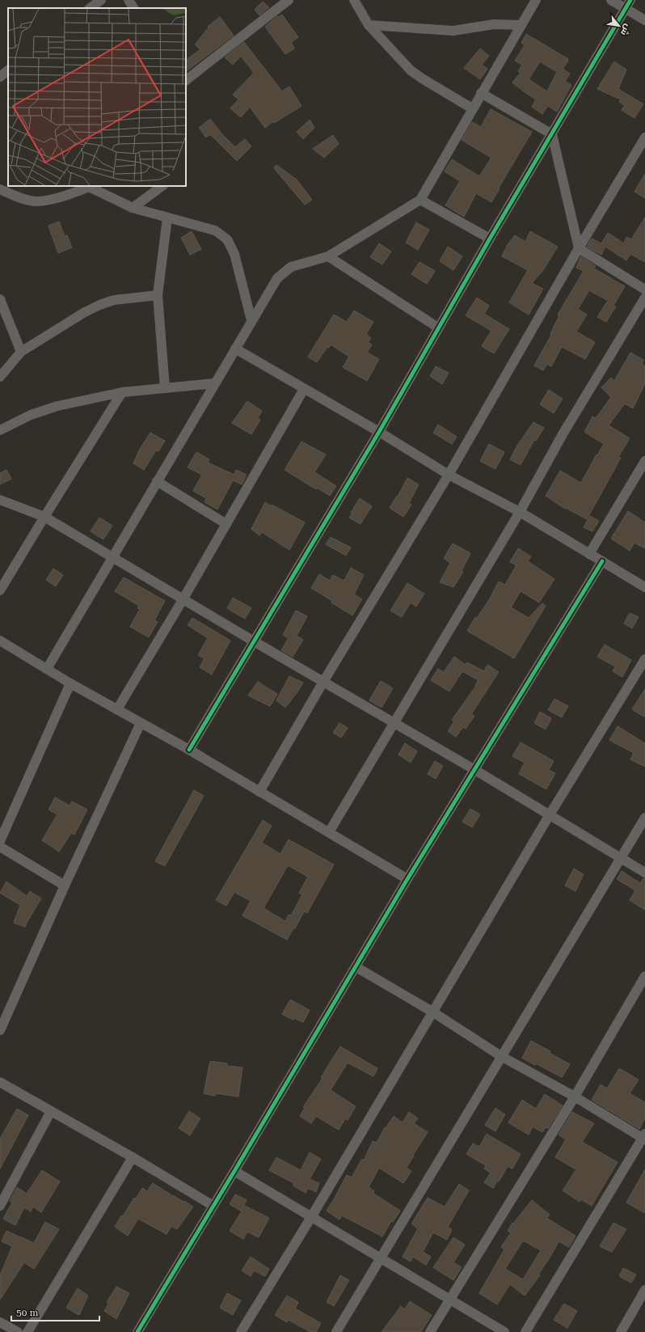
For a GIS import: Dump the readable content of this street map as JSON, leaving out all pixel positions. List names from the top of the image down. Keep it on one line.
{"scale_bar":"50 m","north":"bottom right"}
